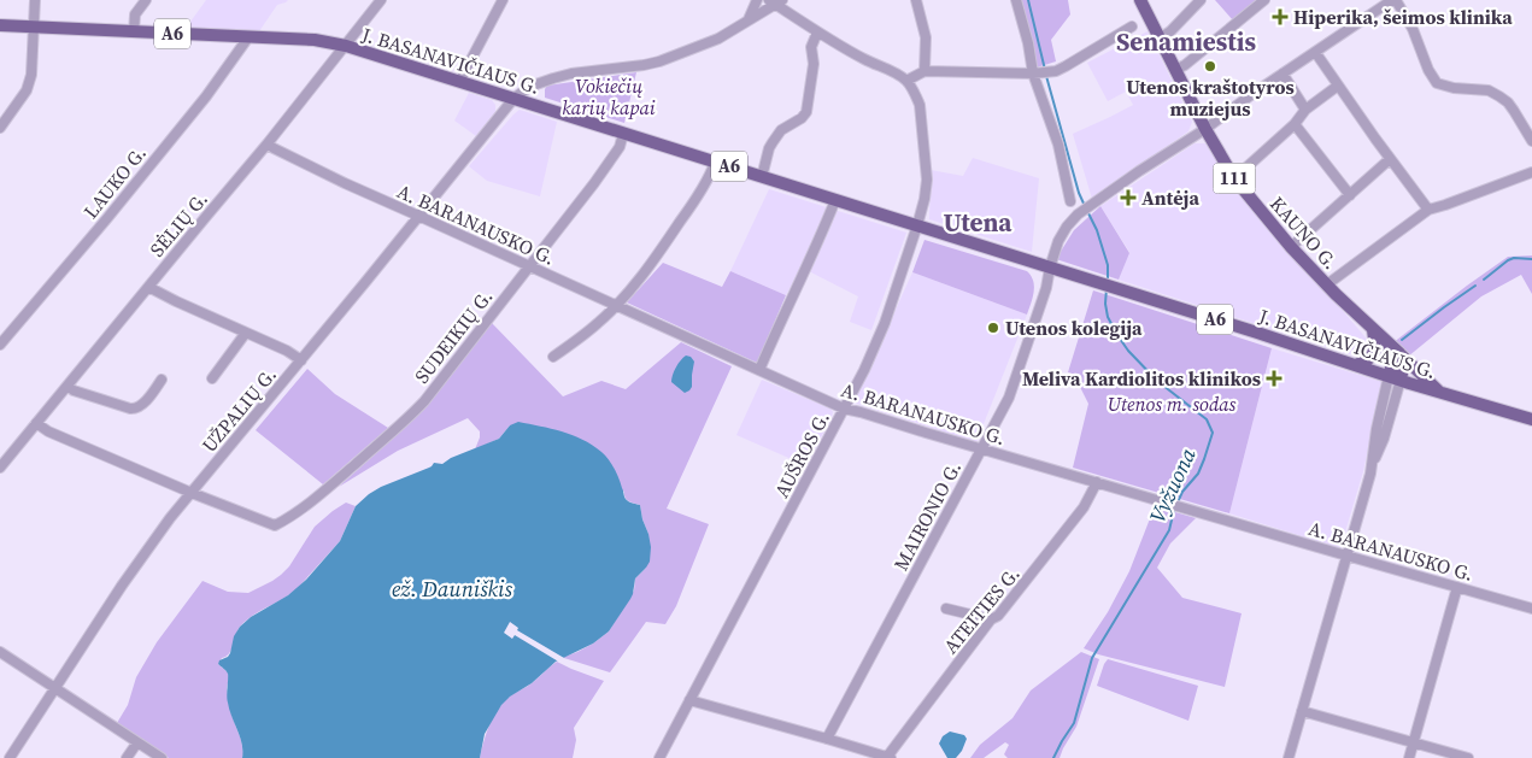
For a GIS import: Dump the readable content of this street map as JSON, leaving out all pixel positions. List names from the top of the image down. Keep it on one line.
{"streets":{"main road":["A6","J. BASANAVIČIAUS G.","111","KAUNO G."],"street":["LAUKO G.","SĖLIŲ G.","A. BARANAUSKO G.","SUDEIKIŲ G.","UŽPALIŲ G.","AUŠROS G.","MAIRONIO G.","ATEITIES G."]},"crossings":[["J. BASANAVIČIAUS G.","LAUKO G."],["J. BASANAVIČIAUS G.","SĖLIŲ G."],["J. BASANAVIČIAUS G.","KAUNO G."],["J. BASANAVIČIAUS G.","SUDEIKIŲ G."],["J. BASANAVIČIAUS G.","UŽPALIŲ G."],["J. BASANAVIČIAUS G.","AUŠROS G."],["J. BASANAVIČIAUS G.","MAIRONIO G."],["111","KAUNO G."],["SĖLIŲ G.","A. BARANAUSKO G."],["A. BARANAUSKO G.","SUDEIKIŲ G."],["A. BARANAUSKO G.","UŽPALIŲ G."],["A. BARANAUSKO G.","AUŠROS G."],["A. BARANAUSKO G.","MAIRONIO G."],["A. BARANAUSKO G.","ATEITIES G."],["KAUNO G.","MAIRONIO G."],["SUDEIKIŲ G.","UŽPALIŲ G."]],"districts":["Senamiestis","Utena"],"water":["Vyžuona","ež. Dauniškis"],"parks":["Vokiečių karių kapai","Utenos m. sodas"],"places":{"health":["Hiperika, šeimos klinika","Antėja","Meliva Kardiolitos klinikos"],"other":["Utenos kraštotyros muziejus","Utenos kolegija"]}}
